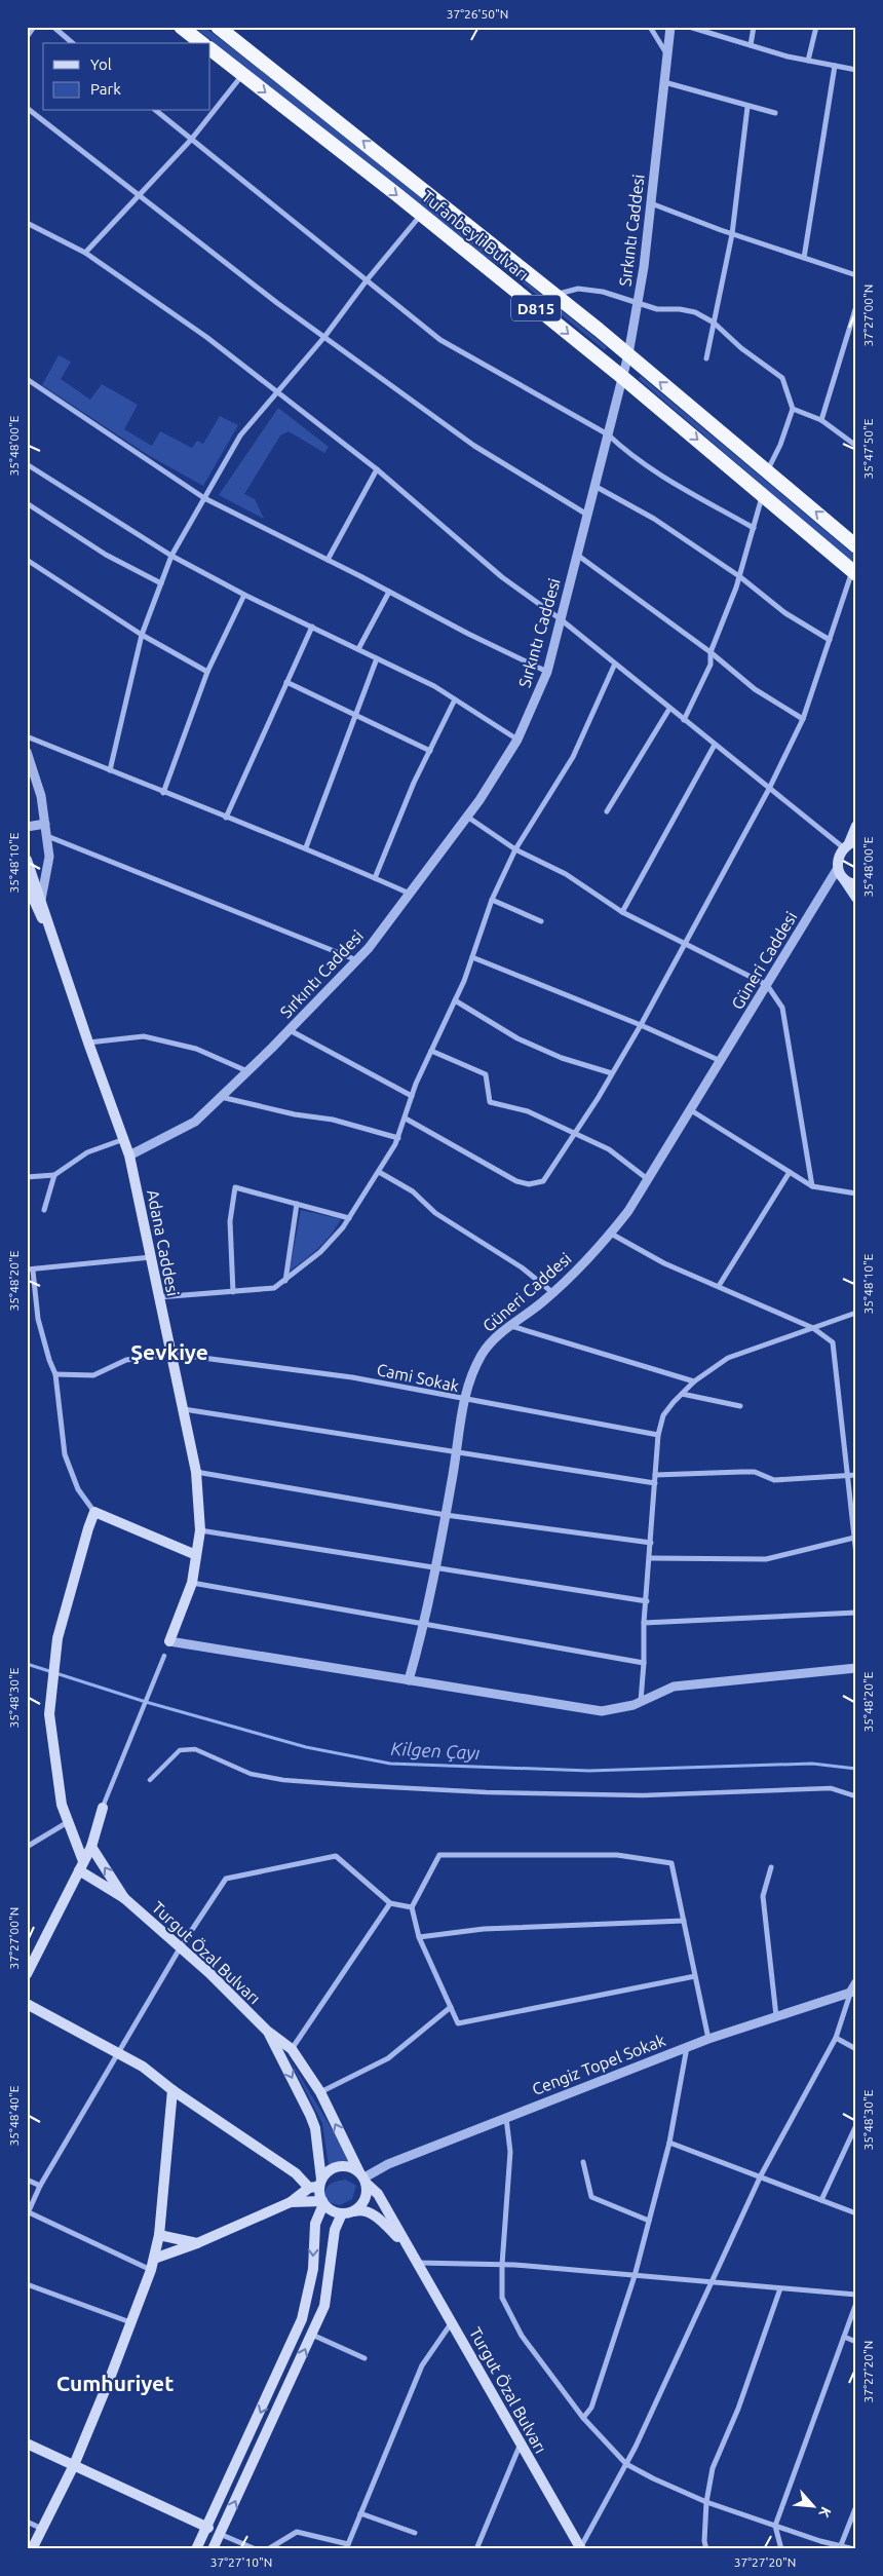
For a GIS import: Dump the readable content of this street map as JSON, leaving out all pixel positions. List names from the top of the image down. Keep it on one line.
{"streets":{"highway":["Tufanbeyli Bulvarı","D815"],"main road":["Güneri Caddesi","Adana Caddesi","Turgut Özal Bulvarı"],"street":["Sırkıntı Caddesi","Cami Sokak","Cengiz Topel Sokak"]},"crossings":[["Sırkıntı Caddesi","Tufanbeyli Bulvarı"],["Sırkıntı Caddesi","Adana Caddesi"],["Güneri Caddesi","Cami Sokak"],["Adana Caddesi","Cami Sokak"],["Turgut Özal Bulvarı","Cengiz Topel Sokak"]],"districts":["Şevkiye","Cumhuriyet"],"water":["Kilgen Çayı"],"legend":["Yol","Park"],"north":"bottom right","coordinates":["37°26'50\"N","37°27'00\"N","35°48'00\"E","35°47'50\"E","35°48'10\"E","35°48'20\"E","35°48'30\"E","35°48'40\"E","37°27'20\"N","37°27'10\"N"]}
